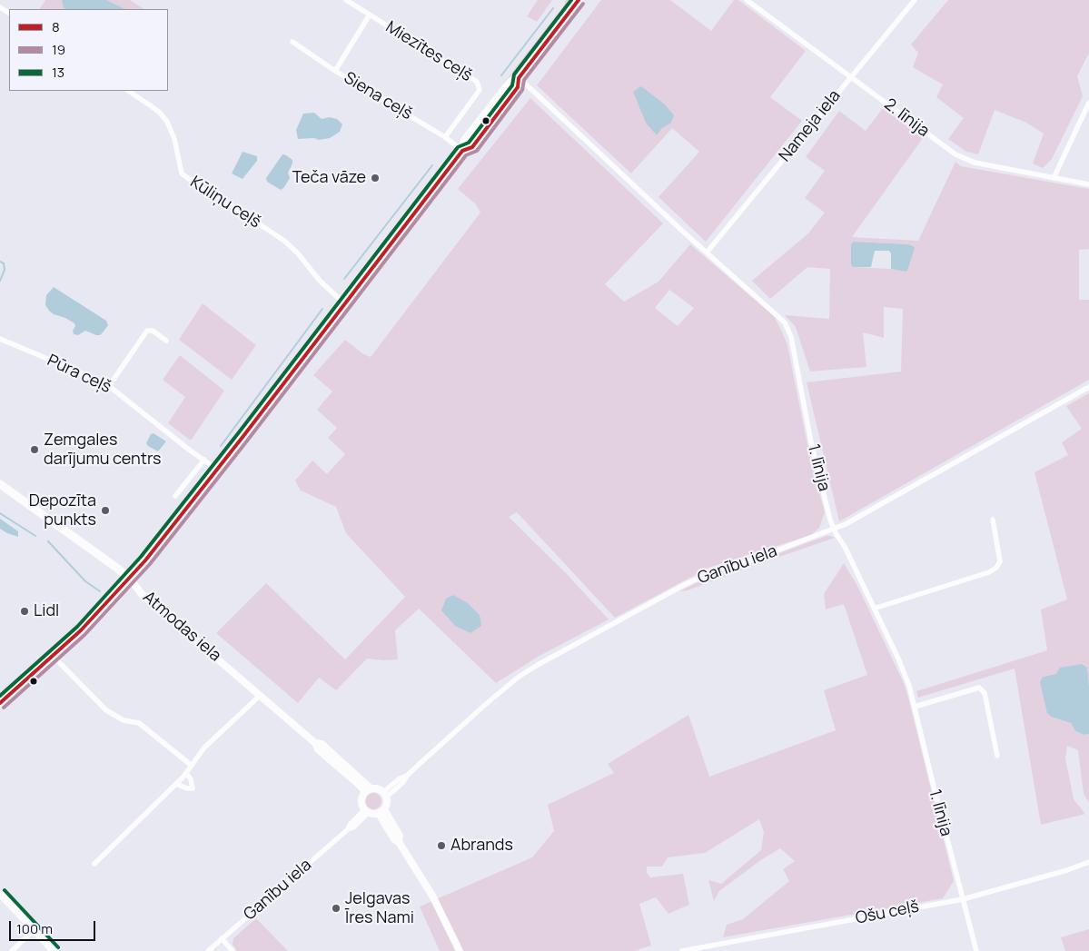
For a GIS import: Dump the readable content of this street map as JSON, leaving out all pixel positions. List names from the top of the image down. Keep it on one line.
{"streets":{"main road":["Atmodas iela"],"street":["Miezītes ceļš","Siena ceļš","2. līnija","Nameja iela","Kūliņu ceļš","Pūra ceļš","1. līnija","Ganību iela","Ošu ceļš"]},"crossings":[["Miezītes ceļš","Siena ceļš"],["2. līnija","Nameja iela"],["Nameja iela","1. līnija"],["1. līnija","Ganību iela"],["1. līnija","Ošu ceļš"],["Ganību iela","Atmodas iela"]],"places":["Teča vāze","Zemgales darījumu centrs","Depozīta punkts","Lidl","Abrands","Jelgavas Īres Nami"],"lines":["transit line 8","transit line 13","transit line 19"],"legend":["8","19","13"],"scale_bar":"100 m"}
